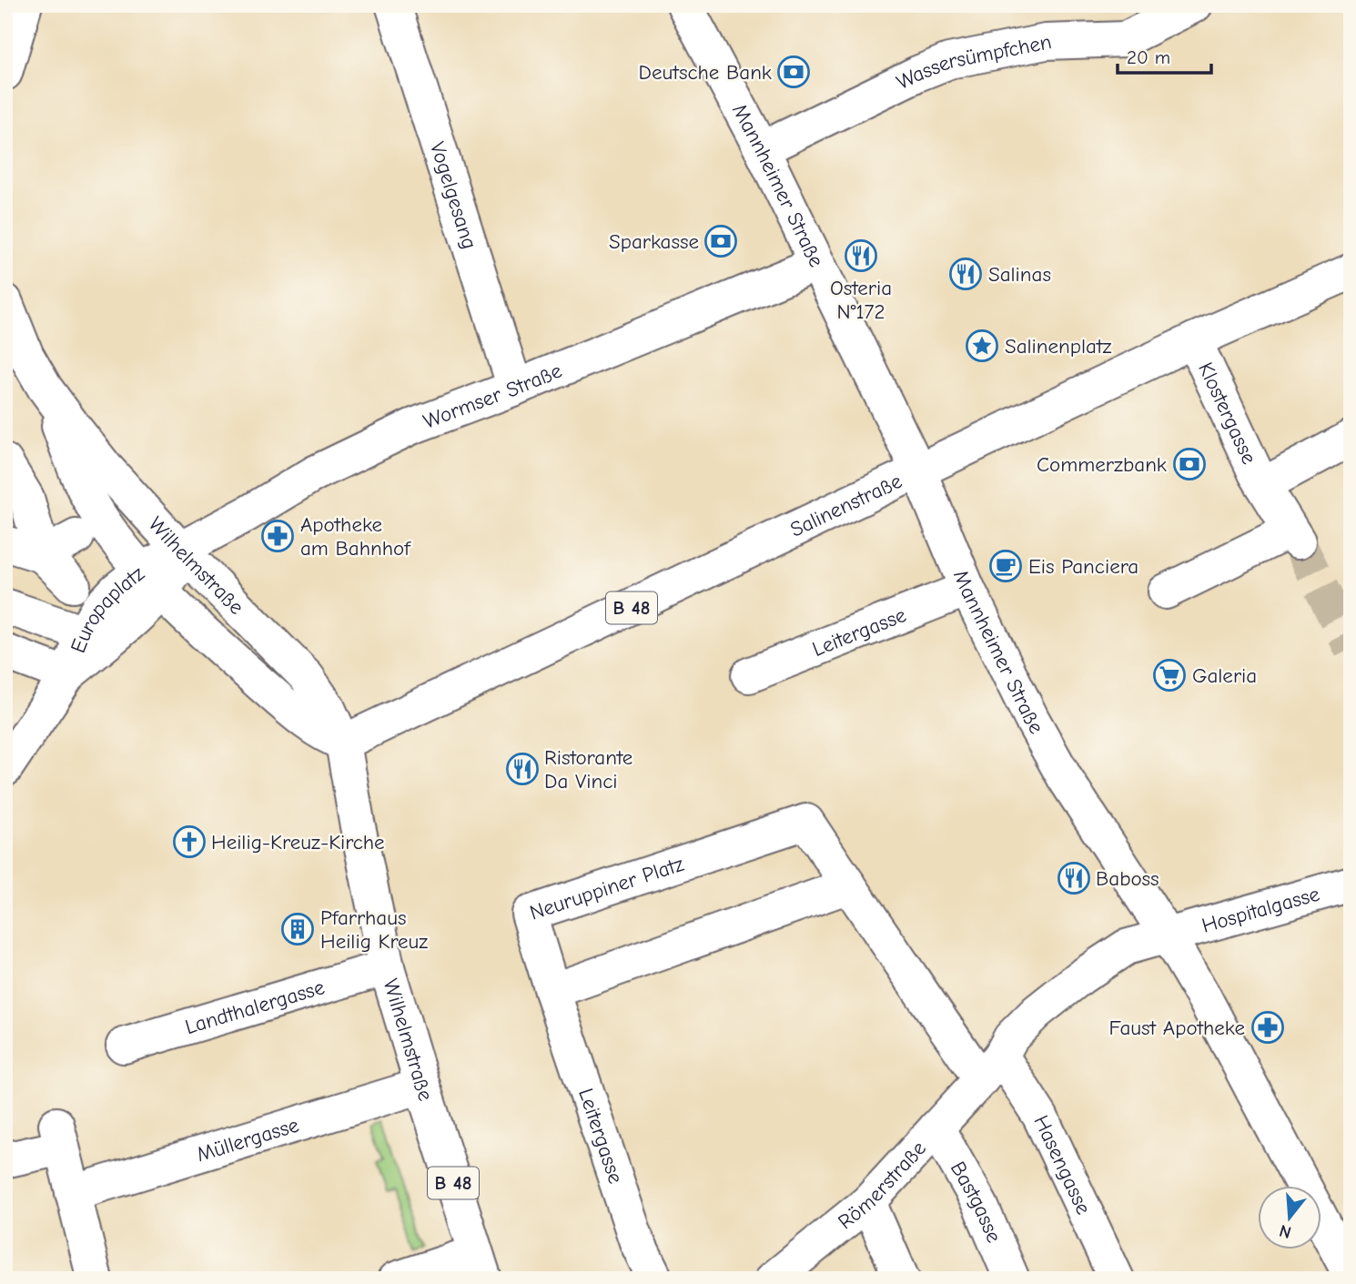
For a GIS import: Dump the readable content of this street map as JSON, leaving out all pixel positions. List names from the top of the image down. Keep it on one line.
{"streets":{"street":["Wassersümpfchen","Mannheimer Straße","Vogelgesang","Wormser Straße","Klostergasse","Salinenstraße","Wilhelmstraße","B 48","Europaplatz","Leitergasse","Neuruppiner Platz","Hospitalgasse","Landthalergasse","Müllergasse","Hasengasse","Römerstraße","Bastgasse"]},"crossings":[["Wassersümpfchen","Mannheimer Straße"],["Mannheimer Straße","Wormser Straße"],["Mannheimer Straße","Salinenstraße"],["Mannheimer Straße","Leitergasse"],["Mannheimer Straße","Hospitalgasse"],["Mannheimer Straße","Römerstraße"],["Vogelgesang","Wormser Straße"],["Wormser Straße","Wilhelmstraße"],["Wormser Straße","Europaplatz"],["Klostergasse","Salinenstraße"],["Salinenstraße","Wilhelmstraße"],["Wilhelmstraße","Europaplatz"],["Wilhelmstraße","Landthalergasse"],["Wilhelmstraße","Müllergasse"],["Leitergasse","Neuruppiner Platz"],["Hospitalgasse","Römerstraße"],["Hasengasse","Römerstraße"],["Römerstraße","Bastgasse"]],"places":{"bank":["Deutsche Bank","Sparkasse","Commerzbank"],"restaurant":["Osteria N°172","Salinas","Ristorante Da Vinci","Baboss"],"place":["Salinenplatz"],"pharmacy":["Apotheke am Bahnhof","Faust Apotheke"],"cafe":["Eis Panciera"],"supermarket":["Galeria"],"church":["Heilig-Kreuz-Kirche"],"building":["Pfarrhaus Heilig Kreuz"]},"scale_bar":"20 m","north":"bottom"}
